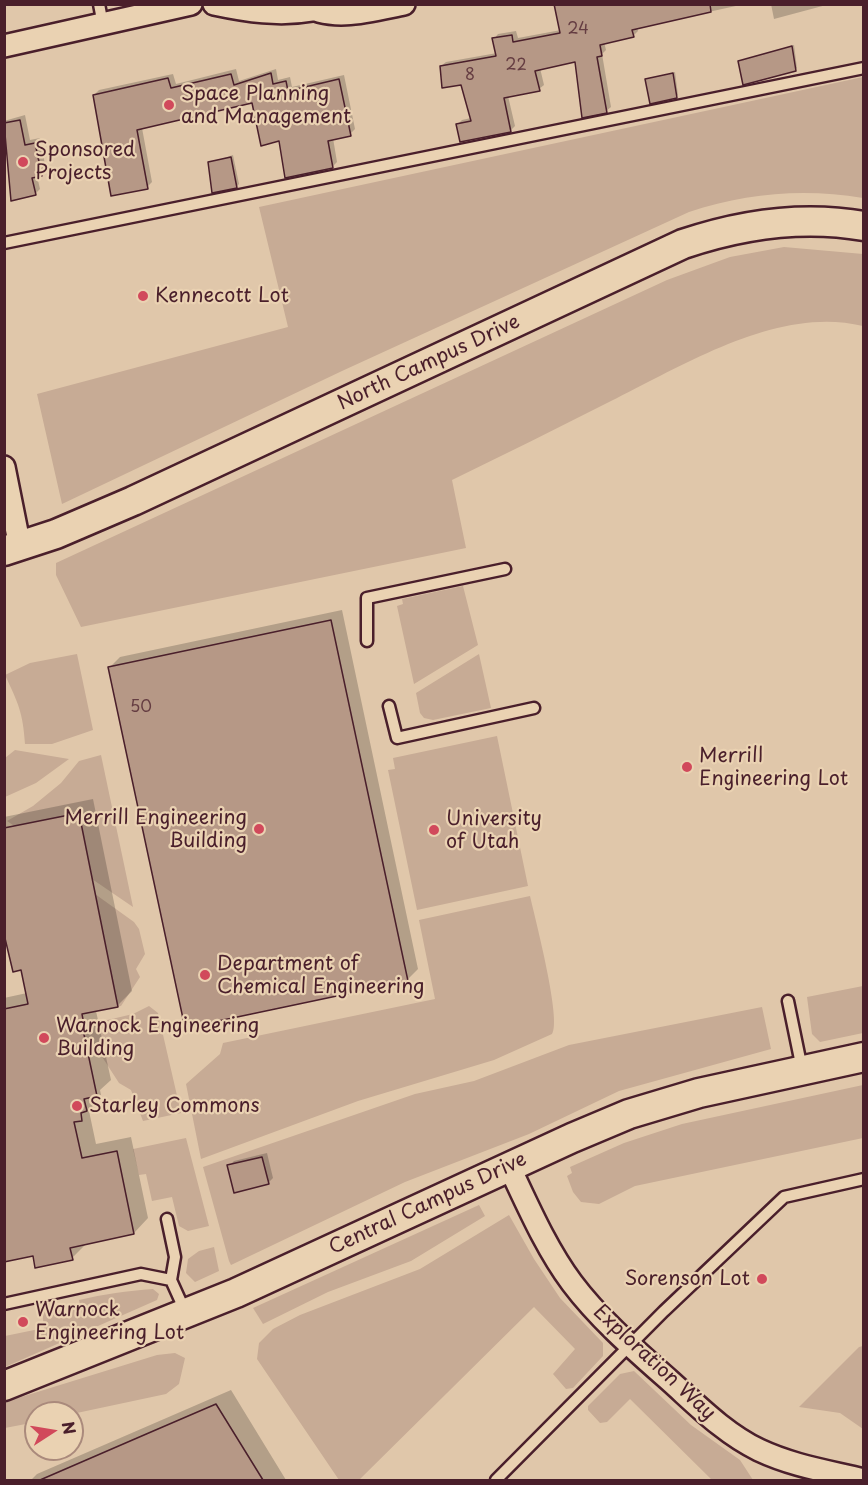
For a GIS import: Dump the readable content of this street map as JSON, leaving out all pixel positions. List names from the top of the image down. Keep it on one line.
{"streets":{"street":["North Campus Drive","Central Campus Drive","Exploration Way"]},"crossings":[["Central Campus Drive","Exploration Way"]],"places":["Space Planning and Management","Sponsored Projects","Kennecott Lot","Merrill Engineering Lot","Merrill Engineering Building","University of Utah","Department of Chemical Engineering","Warnock Engineering Building","Starley Commons","Sorenson Lot","Warnock Engineering Lot"],"house_numbers":["24","22","8","50"],"north":"right"}
